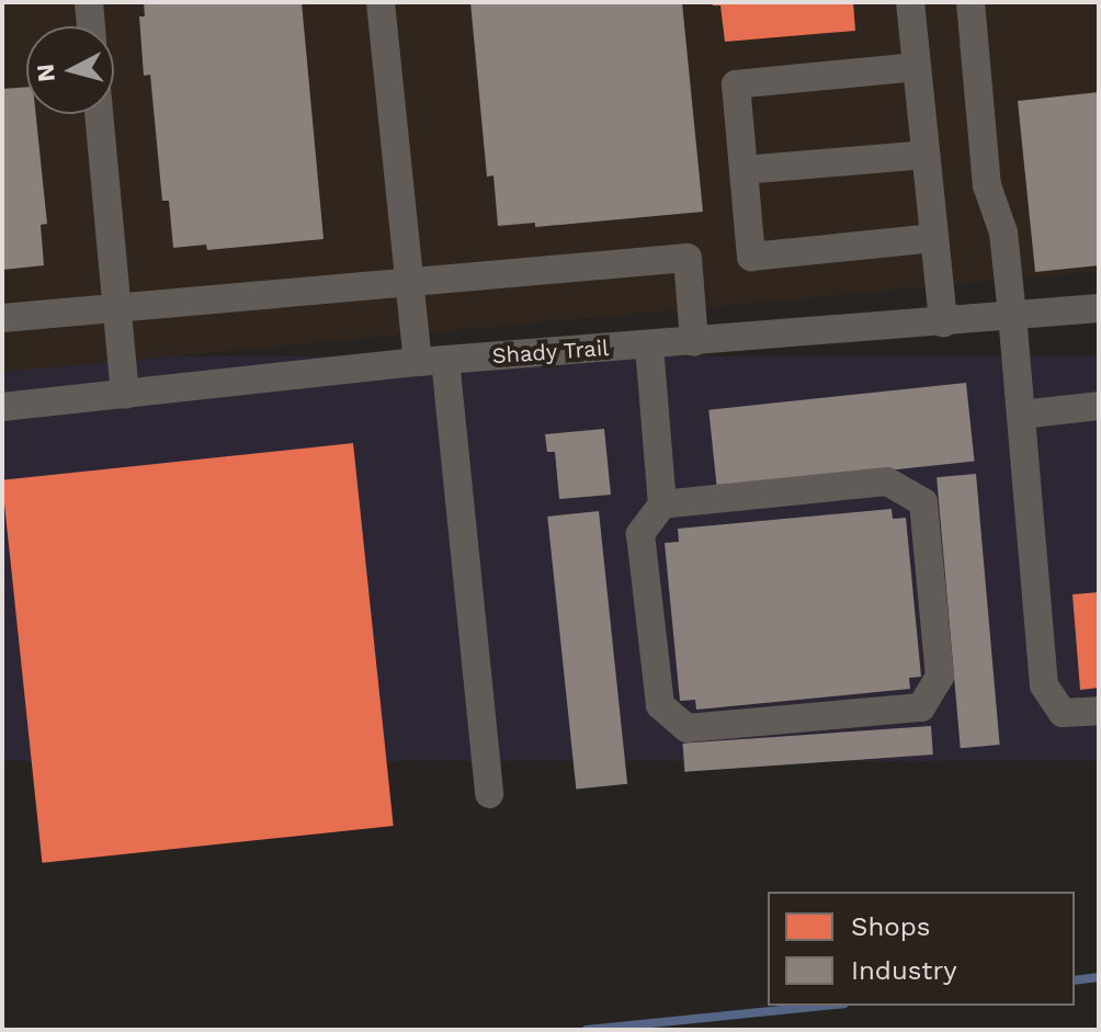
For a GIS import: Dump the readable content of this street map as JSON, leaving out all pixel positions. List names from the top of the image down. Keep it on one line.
{"streets":{"street":["Shady Trail"]},"legend":["Shops","Industry"],"north":"left"}
